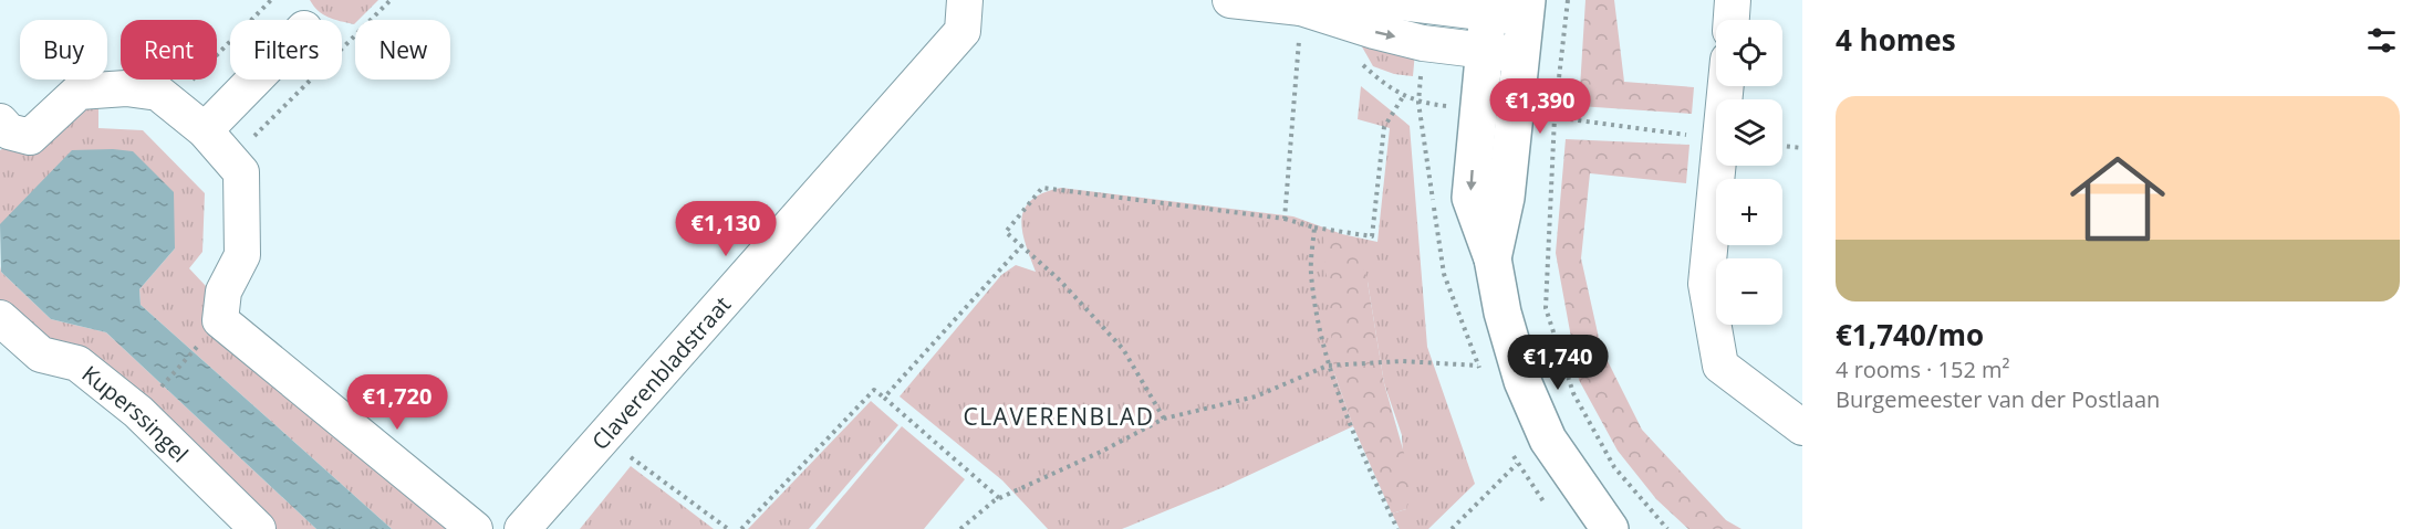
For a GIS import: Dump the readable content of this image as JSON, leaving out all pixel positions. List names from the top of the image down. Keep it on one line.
{"streets":{"street":["Claverenbladstraat","Kuperssingel"]},"districts":["CLAVERENBLAD"],"page":{"heading":"4 homes","map_buttons":["+","−"],"chip":["Buy","Rent","Filters","New"],"price":["€1,390","€1,130","€1,740","€1,720"],"list":[{"name":"€1,740/mo","note":"4 rooms · 152 m² · Burgemeester van der Postlaan"}]}}
